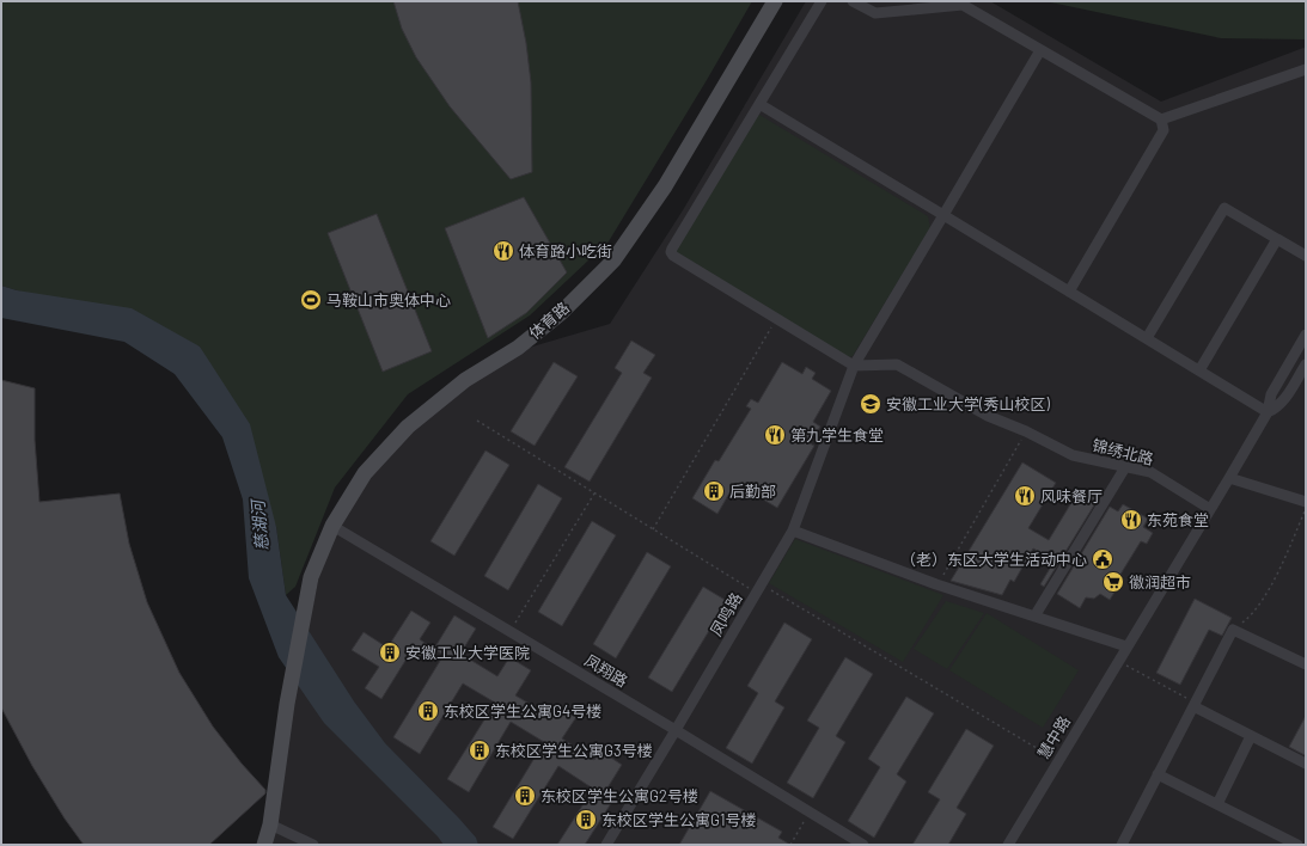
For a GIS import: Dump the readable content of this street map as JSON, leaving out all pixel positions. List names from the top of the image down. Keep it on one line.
{"streets":{"street":["体育路","锦绣北路","凤鸣路","凤翔路","慧中路"]},"crossings":[["体育路","凤翔路"],["锦绣北路","凤鸣路"],["锦绣北路","慧中路"],["凤鸣路","凤翔路"]],"water":["慈湖河"],"places":{"restaurant":["体育路小吃街","第九学生食堂","风味餐厅","东苑食堂"],"sports":["马鞍山市奥体中心"],"school or university":["安徽工业大学(秀山校区)"],"building":["后勤部","安徽工业大学医院","东校区学生公寓G4号楼","东校区学生公寓G3号楼","东校区学生公寓G2号楼","东校区学生公寓G1号楼"],"public building":["（老）东区大学生活动中心"],"supermarket":["徽润超市"]}}
